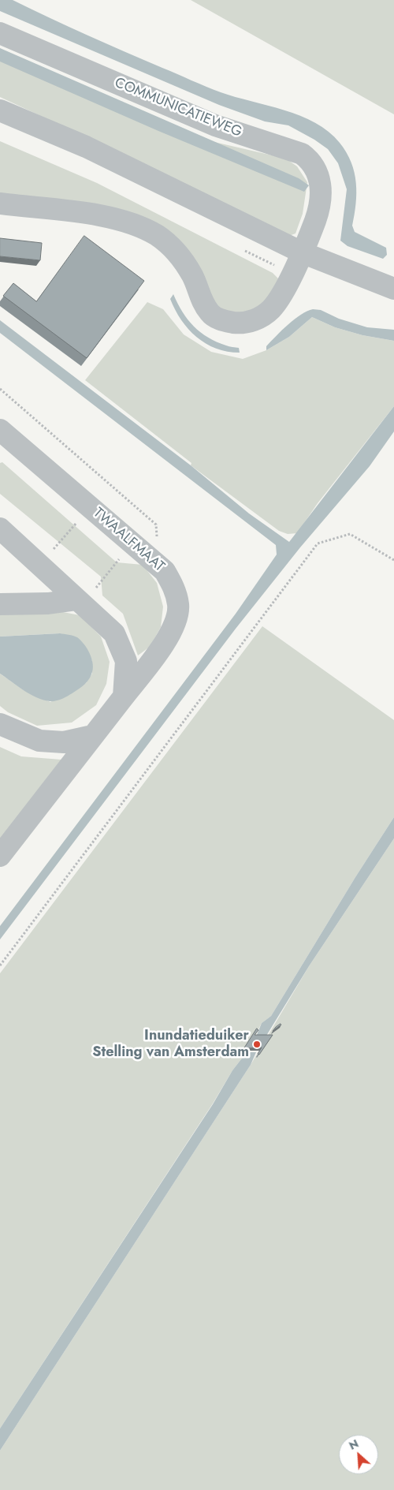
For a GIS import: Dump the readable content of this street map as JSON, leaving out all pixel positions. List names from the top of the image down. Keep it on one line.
{"streets":{"street":["COMMUNICATIEWEG","TWAALFMAAT"]},"places":["Inundatieduiker Stelling van Amsterdam"],"north":"top left"}
